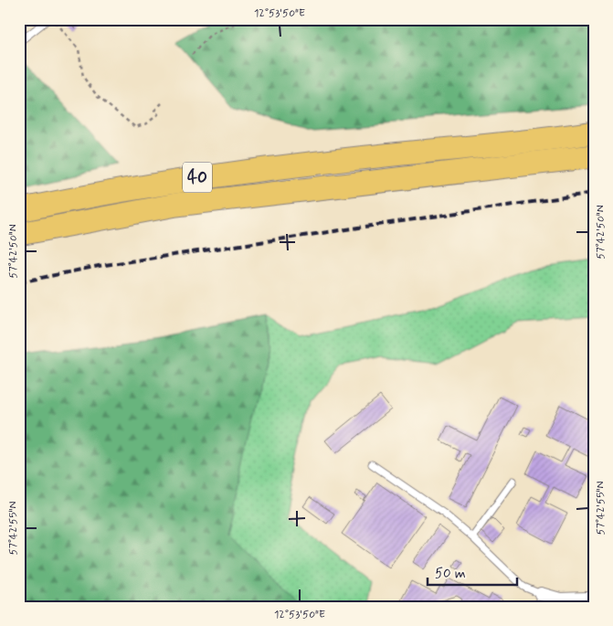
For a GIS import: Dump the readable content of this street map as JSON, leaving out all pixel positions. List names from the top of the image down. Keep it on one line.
{"streets":{"highway":["40"]},"scale_bar":"50 m","coordinates":["12°53'50\"E","57°42'50\"N","57°42'55\"N"]}
